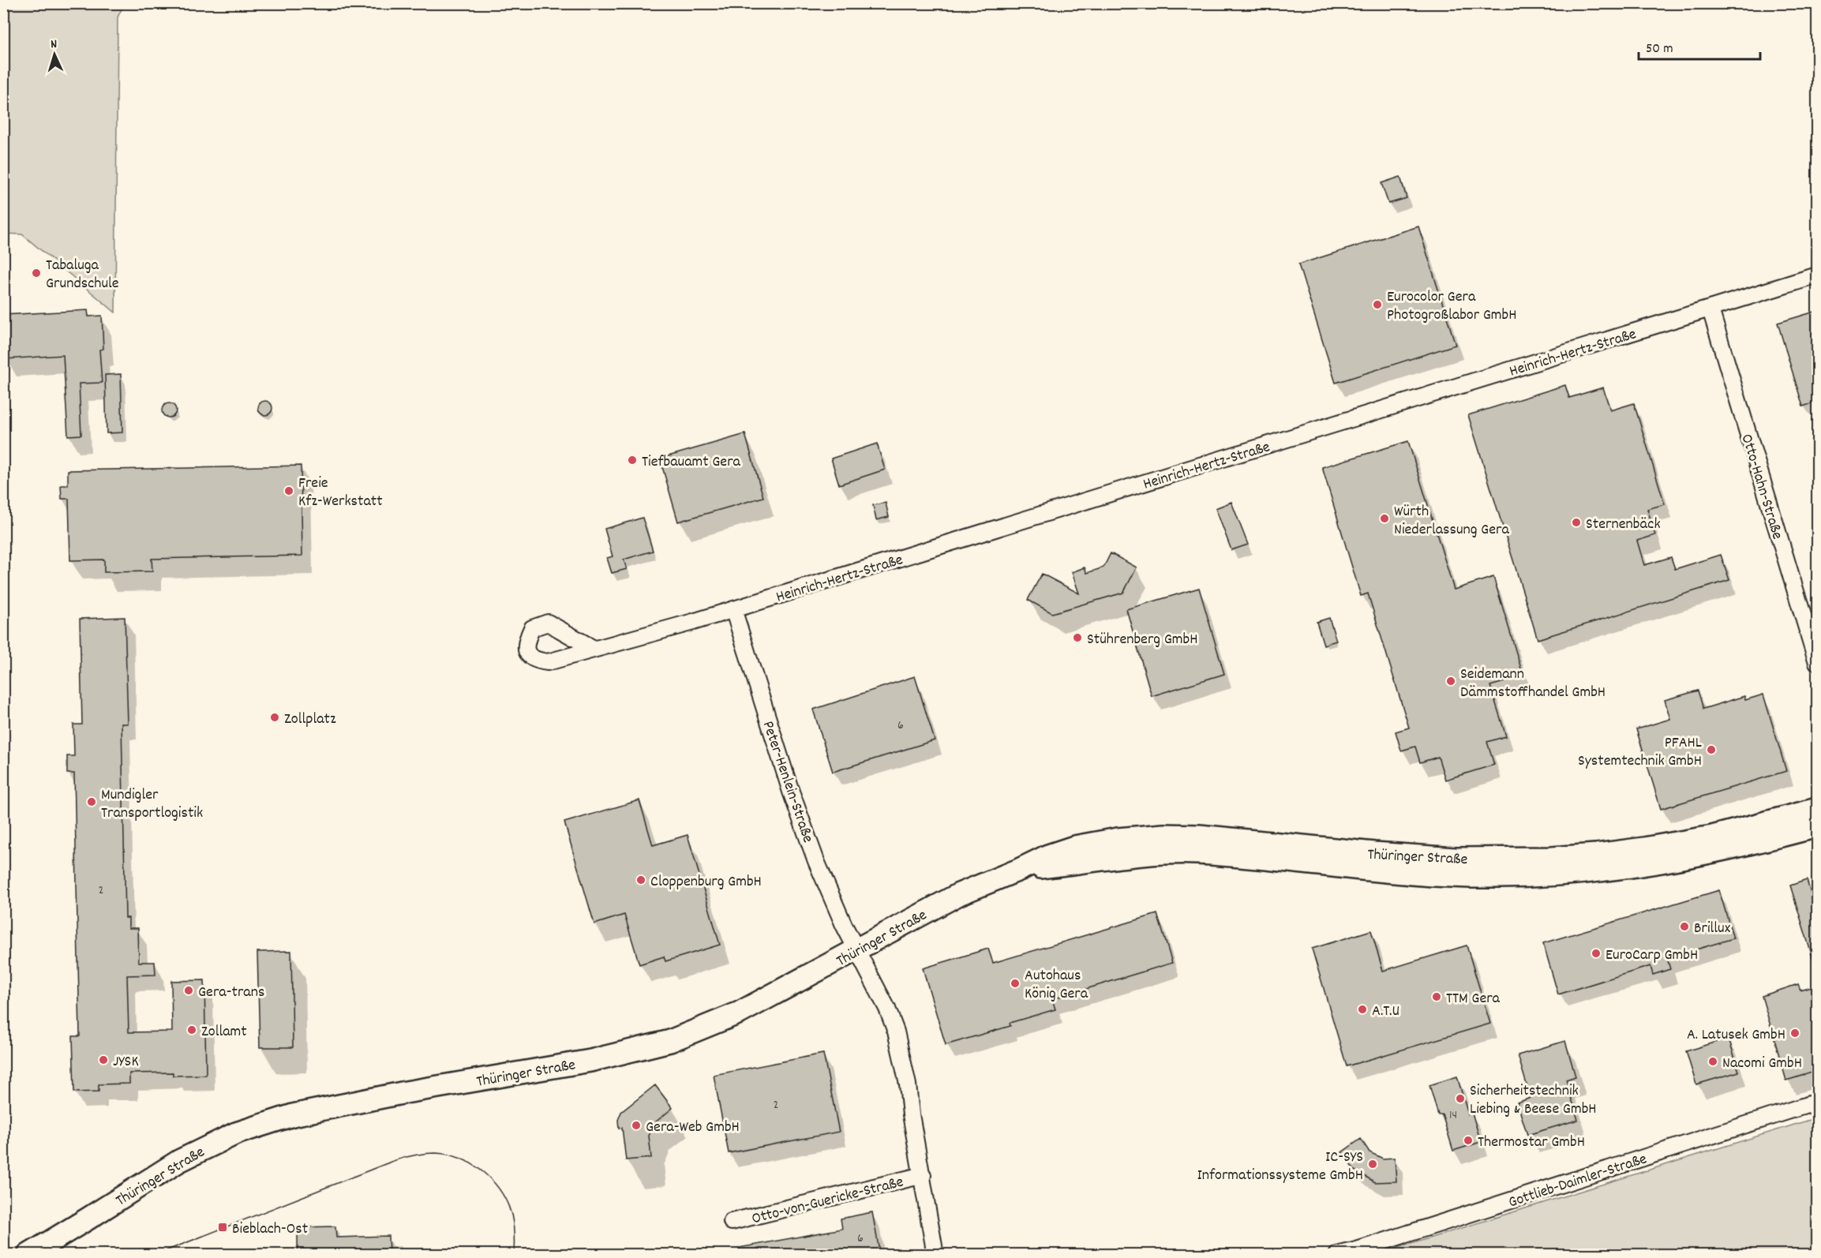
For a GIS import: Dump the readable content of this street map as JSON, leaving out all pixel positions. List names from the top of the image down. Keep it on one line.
{"streets":{"main road":["Thüringer Straße"],"street":["Heinrich-Hertz-Straße","Otto-Hahn-Straße","Peter-Henlein-Straße","Gottlieb-Daimler-Straße","Otto-von-Guericke-Straße"]},"crossings":[["Heinrich-Hertz-Straße","Otto-Hahn-Straße"],["Heinrich-Hertz-Straße","Peter-Henlein-Straße"],["Peter-Henlein-Straße","Thüringer Straße"],["Peter-Henlein-Straße","Otto-von-Guericke-Straße"],["Thüringer Straße","Otto-von-Guericke-Straße"]],"places":{"other":["Tabaluga Grundschule","Eurocolor Gera Photogroßlabor GmbH","Tiefbauamt Gera","Freie Kfz-Werkstatt","Würth Niederlassung Gera","Sternenbäck","Stührenberg GmbH","Seidemann Dämmstoffhandel GmbH","Zollplatz","PFAHL Systemtechnik GmbH","Mundigler Transportlogistik","Cloppenburg GmbH","Brillux","EuroCarp GmbH","Autohaus König Gera","Gera-trans","TTM Gera","A.T.U","Zollamt","A. Latusek GmbH","JYSK","Nacomi GmbH","Sicherheitstechnik Liebing & Beese GmbH","Gera-Web GmbH","Thermostar GmbH","IC-SYS Informationssysteme GmbH"],"transit":["Bieblach-Ost"]},"house_numbers":["6","2","2","14","6"],"scale_bar":"50 m","north":"top"}
